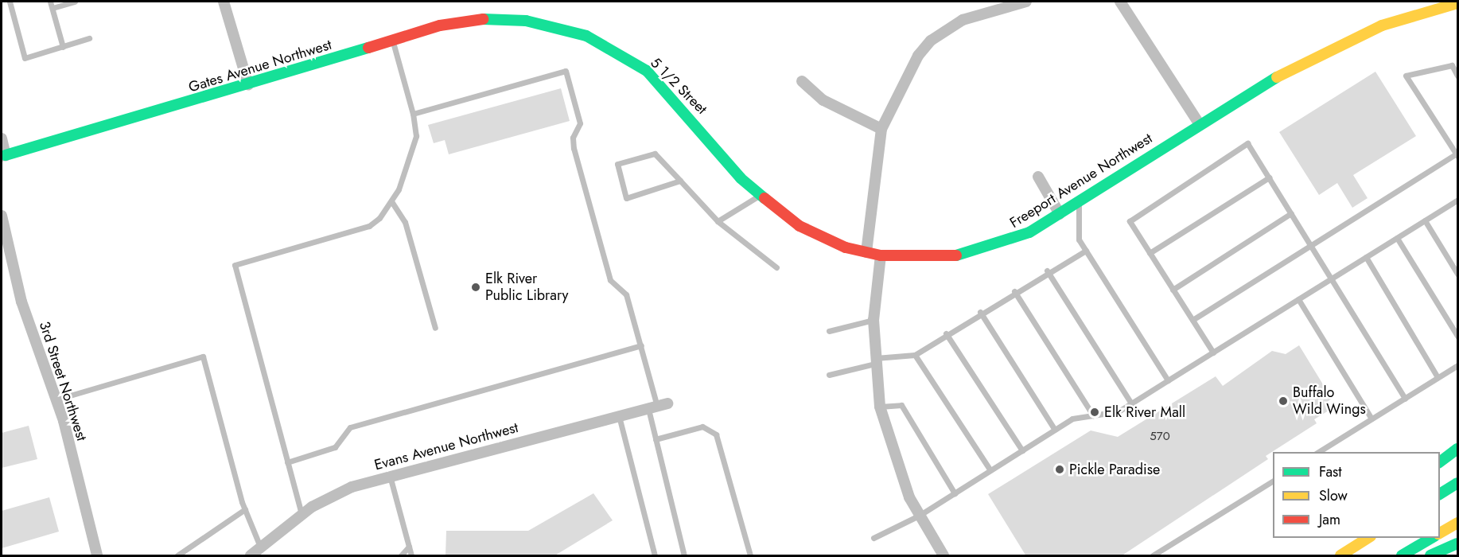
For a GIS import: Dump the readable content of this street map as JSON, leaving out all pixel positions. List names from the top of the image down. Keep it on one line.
{"streets":{"main road":["Gates Avenue Northwest","5 1/2 Street","Freeport Avenue Northwest"],"street":["3rd Street Northwest","Evans Avenue Northwest"]},"crossings":[["Gates Avenue Northwest","5 1/2 Street"],["5 1/2 Street","Freeport Avenue Northwest"]],"places":["Elk River Public Library","Buffalo Wild Wings","Elk River Mall","Pickle Paradise"],"house_numbers":["570"],"legend":["Fast","Slow","Jam"]}
